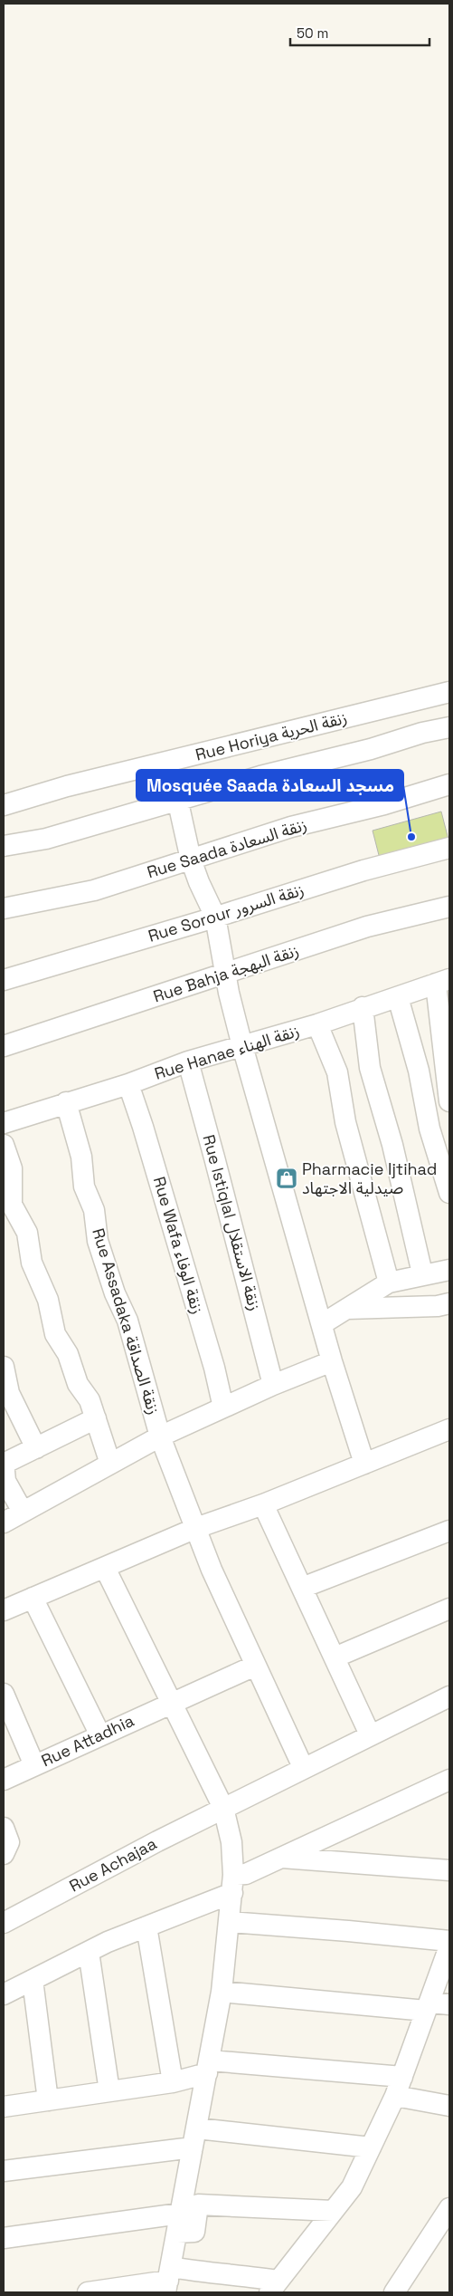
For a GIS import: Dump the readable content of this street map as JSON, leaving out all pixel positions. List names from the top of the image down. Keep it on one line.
{"streets":{"street":["Rue Horiya زنقة الحرية","Rue Saada زنقة السعادة","Rue Sorour زنقة السرور","Rue Bahja زنقة البهجة","Rue Hanae زنقة الهناء","Rue Istiqlal زنقة الاستقلال","Rue Wafa زنقة الوفاء","Rue Assadaka زنقة الصداقة","Rue Attadhia","Rue Achajaa"]},"crossings":[["Rue Hanae زنقة الهناء","Rue Istiqlal زنقة الاستقلال"],["Rue Hanae زنقة الهناء","Rue Wafa زنقة الوفاء"],["Rue Hanae زنقة الهناء","Rue Assadaka زنقة الصداقة"],["Rue Assadaka زنقة الصداقة","Rue Attadhia"],["Rue Assadaka زنقة الصداقة","Rue Achajaa"]],"places":{"other":["Mosquée Saada مسجد السعادة"],"shop":["Pharmacie Ijtihad صيدلية الاجتهاد"]},"scale_bar":"50 m"}
